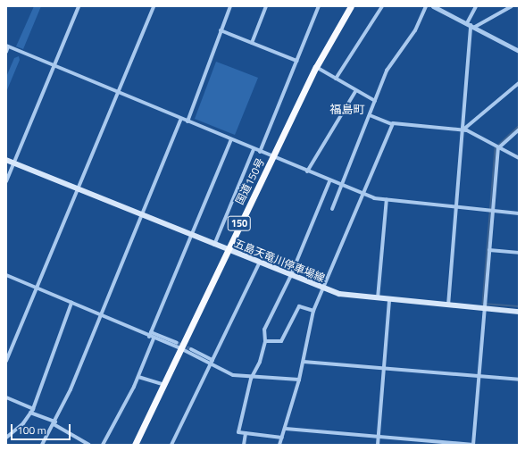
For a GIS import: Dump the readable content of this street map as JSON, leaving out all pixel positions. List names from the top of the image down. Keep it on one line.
{"streets":{"highway":["国道150号","150"],"main road":["五島天竜川停車場線"]},"crossings":[["国道150号","五島天竜川停車場線"]],"districts":["福島町"],"scale_bar":"100 m"}
